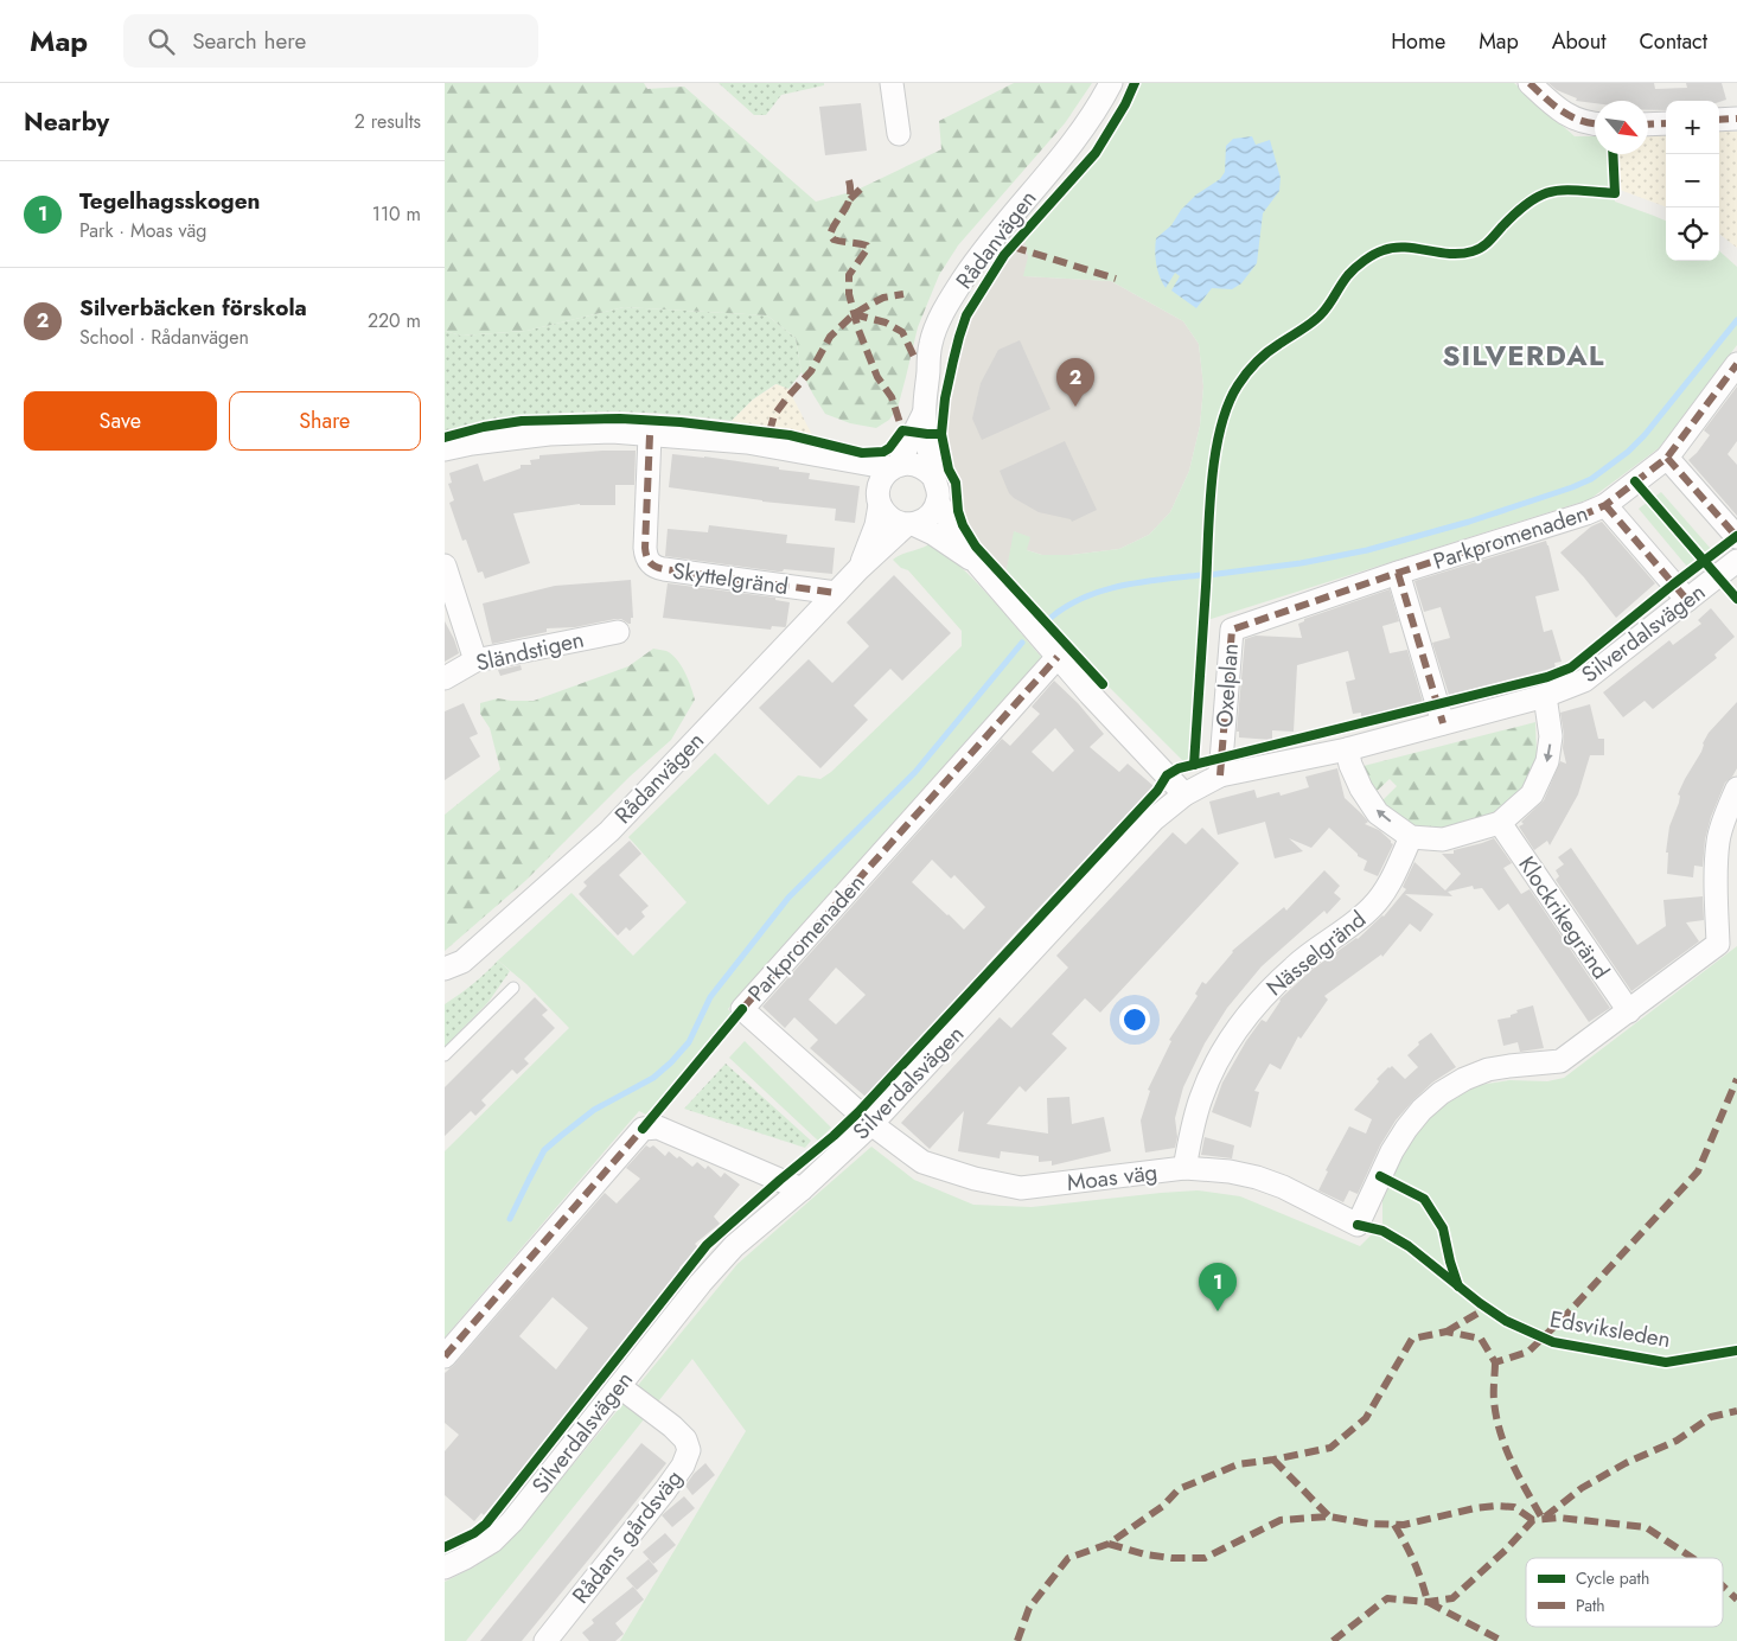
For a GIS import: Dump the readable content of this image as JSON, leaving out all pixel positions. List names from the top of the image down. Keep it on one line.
{"streets":{"street":["Rådanvägen","Parkpromenaden","Skyttelgränd","Silverdalsvägen","Sländstigen","Oxelplan","Klockrikegränd","Nässelgränd","Moas väg","Rådans gårdsväg"],"cycle path":["Edsviksleden"]},"crossings":[["Rådanvägen","Skyttelgränd"],["Parkpromenaden","Oxelplan"],["Parkpromenaden","Moas väg"],["Silverdalsvägen","Oxelplan"],["Silverdalsvägen","Moas väg"],["Silverdalsvägen","Rådans gårdsväg"],["Klockrikegränd","Moas väg"],["Nässelgränd","Moas väg"]],"districts":["SILVERDAL"],"legend":["Cycle path","Path"],"north":"bottom right","page":{"header":"Map","search":"Search here","nav":["Home","Map","About","Contact"],"heading":["Nearby","2 results"],"map_buttons":["+","−"],"list":[{"mark":"1","name":"Tegelhagsskogen","note":"Park · Moas väg","value":"110 m"},{"mark":"2","name":"Silverbäcken förskola","note":"School · Rådanvägen","value":"220 m"}],"pins":["2","1"],"buttons":["Save","Share"]}}
